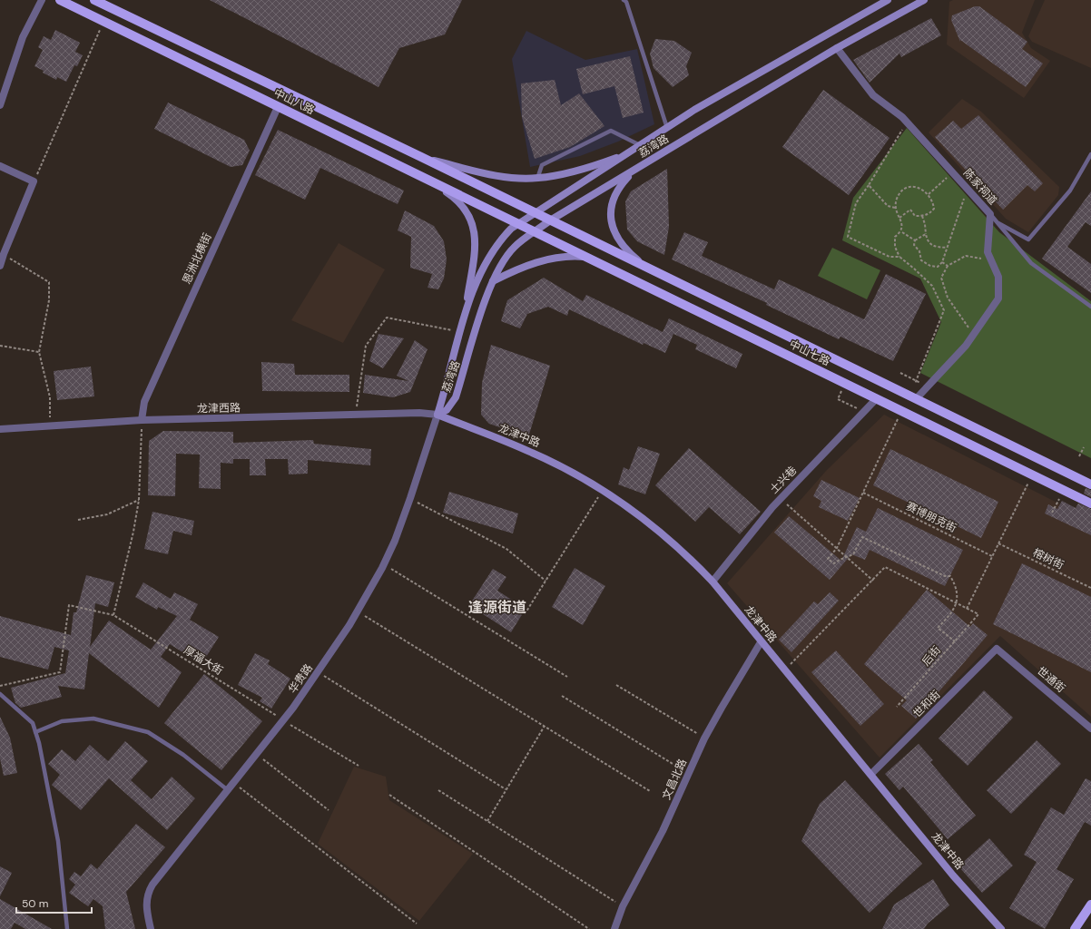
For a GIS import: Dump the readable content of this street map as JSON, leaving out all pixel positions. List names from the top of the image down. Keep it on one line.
{"streets":{"main road":["中山八路","荔湾路","中山七路","龙津中路"],"street":["陈家祠道","恩洲北横街","龙津西路","土兴巷","华贵路","世通街","世和街","文昌北路"],"path":["赛博朋克街","榕树街","后街","厚福大街"]},"crossings":[["中山八路","荔湾路"],["中山八路","恩洲北横街"],["中山八路","中山七路"],["荔湾路","陈家祠道"],["荔湾路","中山七路"],["荔湾路","龙津西路"],["荔湾路","龙津中路"],["荔湾路","华贵路"],["陈家祠道","中山七路"],["恩洲北横街","龙津西路"],["中山七路","土兴巷"],["龙津西路","龙津中路"],["龙津西路","华贵路"],["龙津中路","土兴巷"],["龙津中路","华贵路"],["龙津中路","世和街"],["龙津中路","文昌北路"],["厚福大街","华贵路"],["世通街","世和街"]],"districts":["逢源街道"],"scale_bar":"50 m"}
